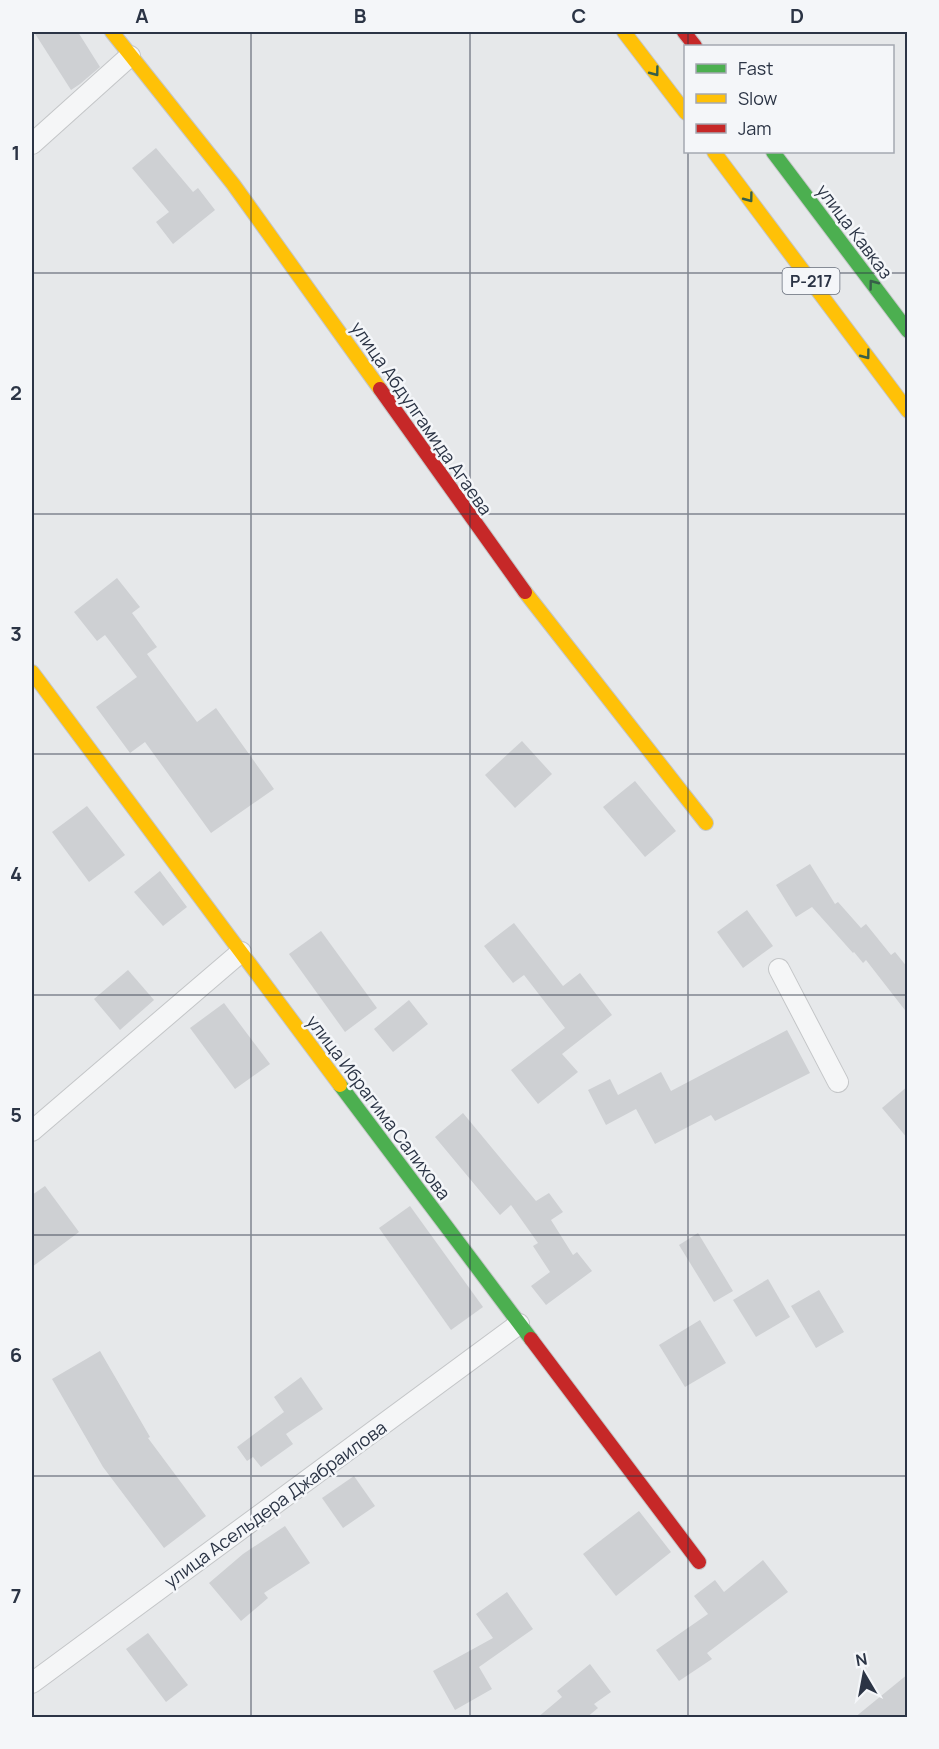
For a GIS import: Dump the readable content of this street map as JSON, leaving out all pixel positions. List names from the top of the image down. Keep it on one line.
{"streets":{"main road":["улица Кавказ","Р-217","улица Абдулгамида Агаева","улица Ибрагима Салихова"],"street":["улица Асельдера Джабраилова"]},"crossings":[["улица Ибрагима Салихова","улица Асельдера Джабраилова"]],"legend":["Fast","Slow","Jam"],"north":"top","grid":{"columns":["A","B","C","D"],"rows":["1","2","3","4","5","6","7"]}}
